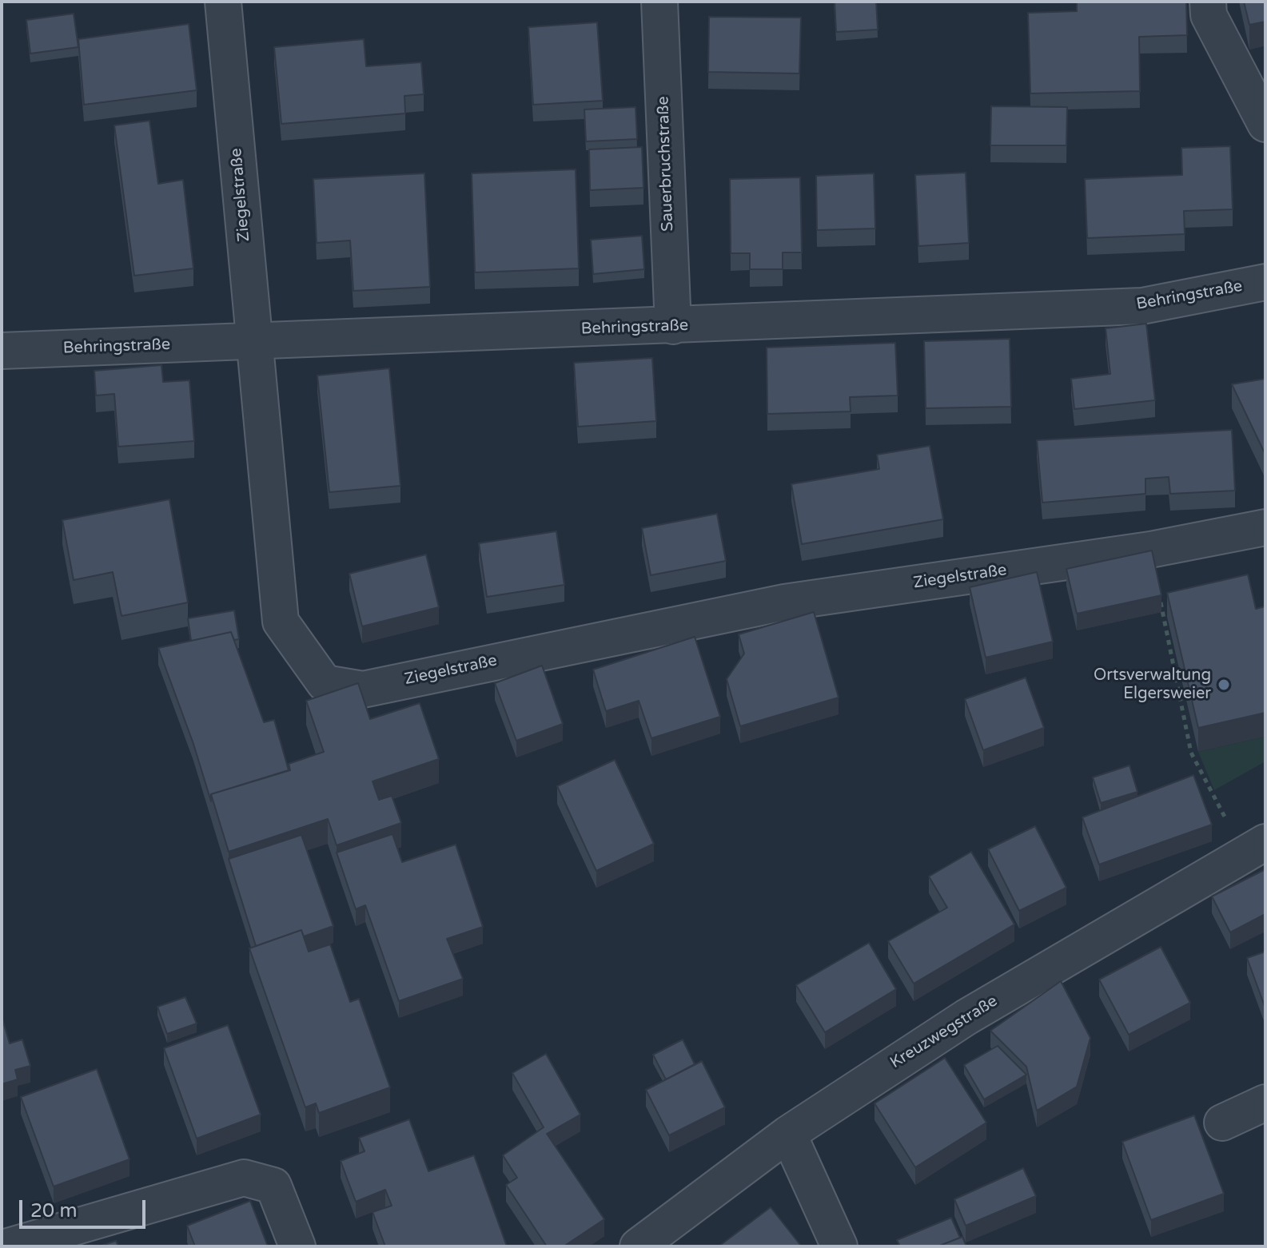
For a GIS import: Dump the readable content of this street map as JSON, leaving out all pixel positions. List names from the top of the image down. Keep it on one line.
{"streets":{"street":["Sauerbruchstraße","Ziegelstraße","Behringstraße","Kreuzwegstraße"]},"crossings":[["Sauerbruchstraße","Behringstraße"],["Ziegelstraße","Behringstraße"]],"places":["Ortsverwaltung Elgersweier"],"scale_bar":"20 m"}
